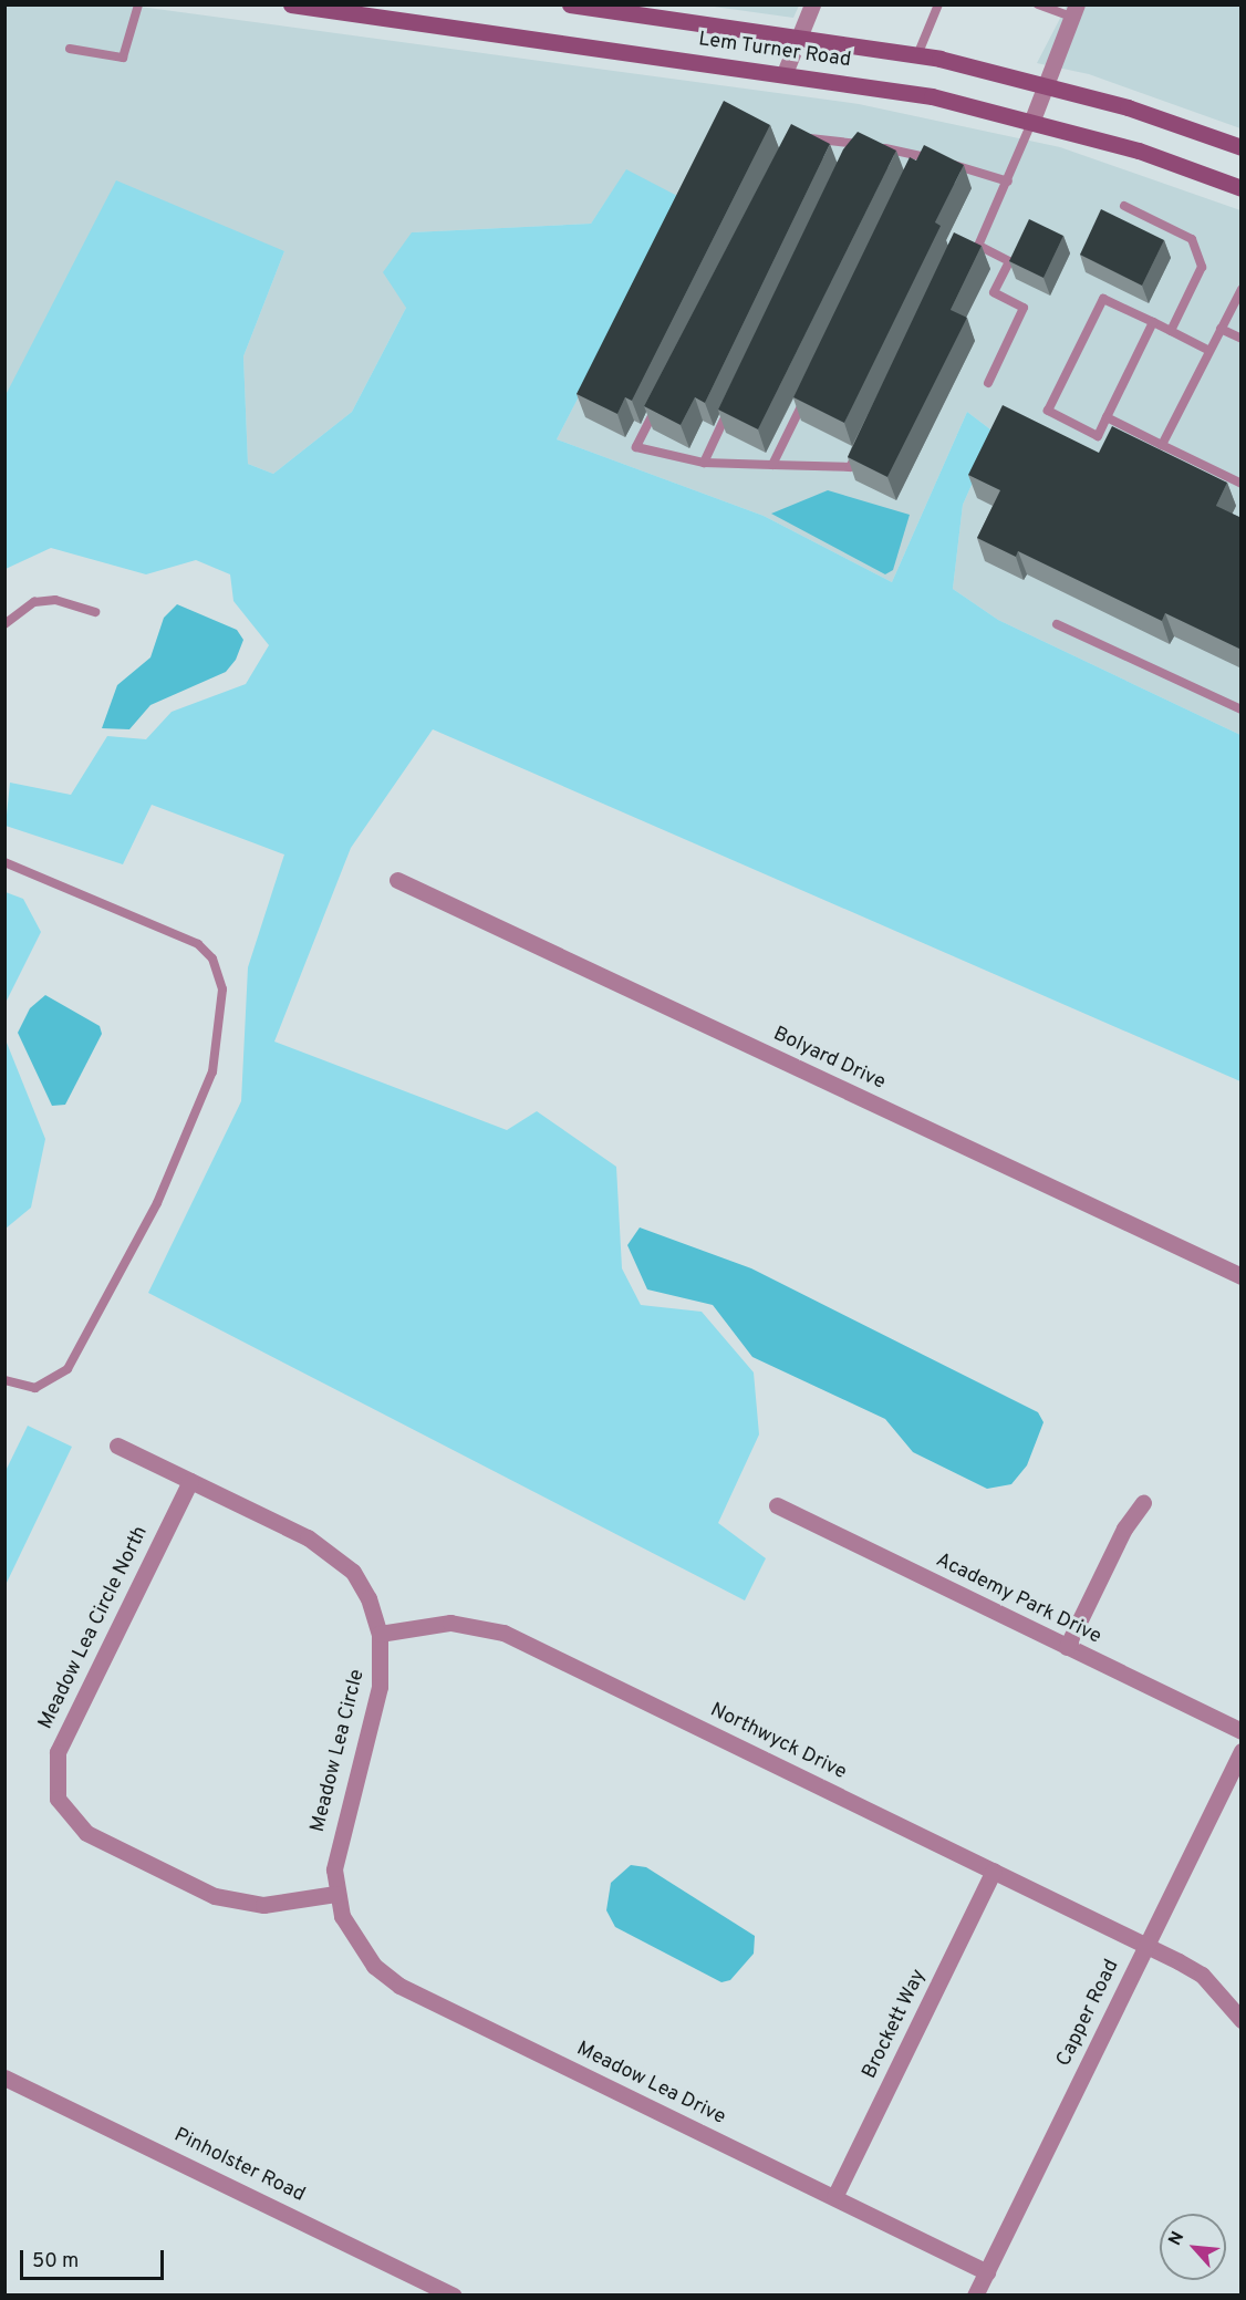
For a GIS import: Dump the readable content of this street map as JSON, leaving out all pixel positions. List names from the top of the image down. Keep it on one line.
{"streets":{"main road":["Lem Turner Road"],"street":["Bolyard Drive","Academy Park Drive","Meadow Lea Circle North","Northwyck Drive","Meadow Lea Circle","Capper Road","Brockett Way","Meadow Lea Drive","Pinholster Road"]},"crossings":[["Meadow Lea Circle North","Meadow Lea Circle"],["Meadow Lea Circle North","Meadow Lea Drive"],["Northwyck Drive","Meadow Lea Circle"],["Northwyck Drive","Capper Road"],["Northwyck Drive","Brockett Way"],["Meadow Lea Circle","Meadow Lea Drive"],["Capper Road","Meadow Lea Drive"],["Brockett Way","Meadow Lea Drive"]],"scale_bar":"50 m","north":"top left"}
